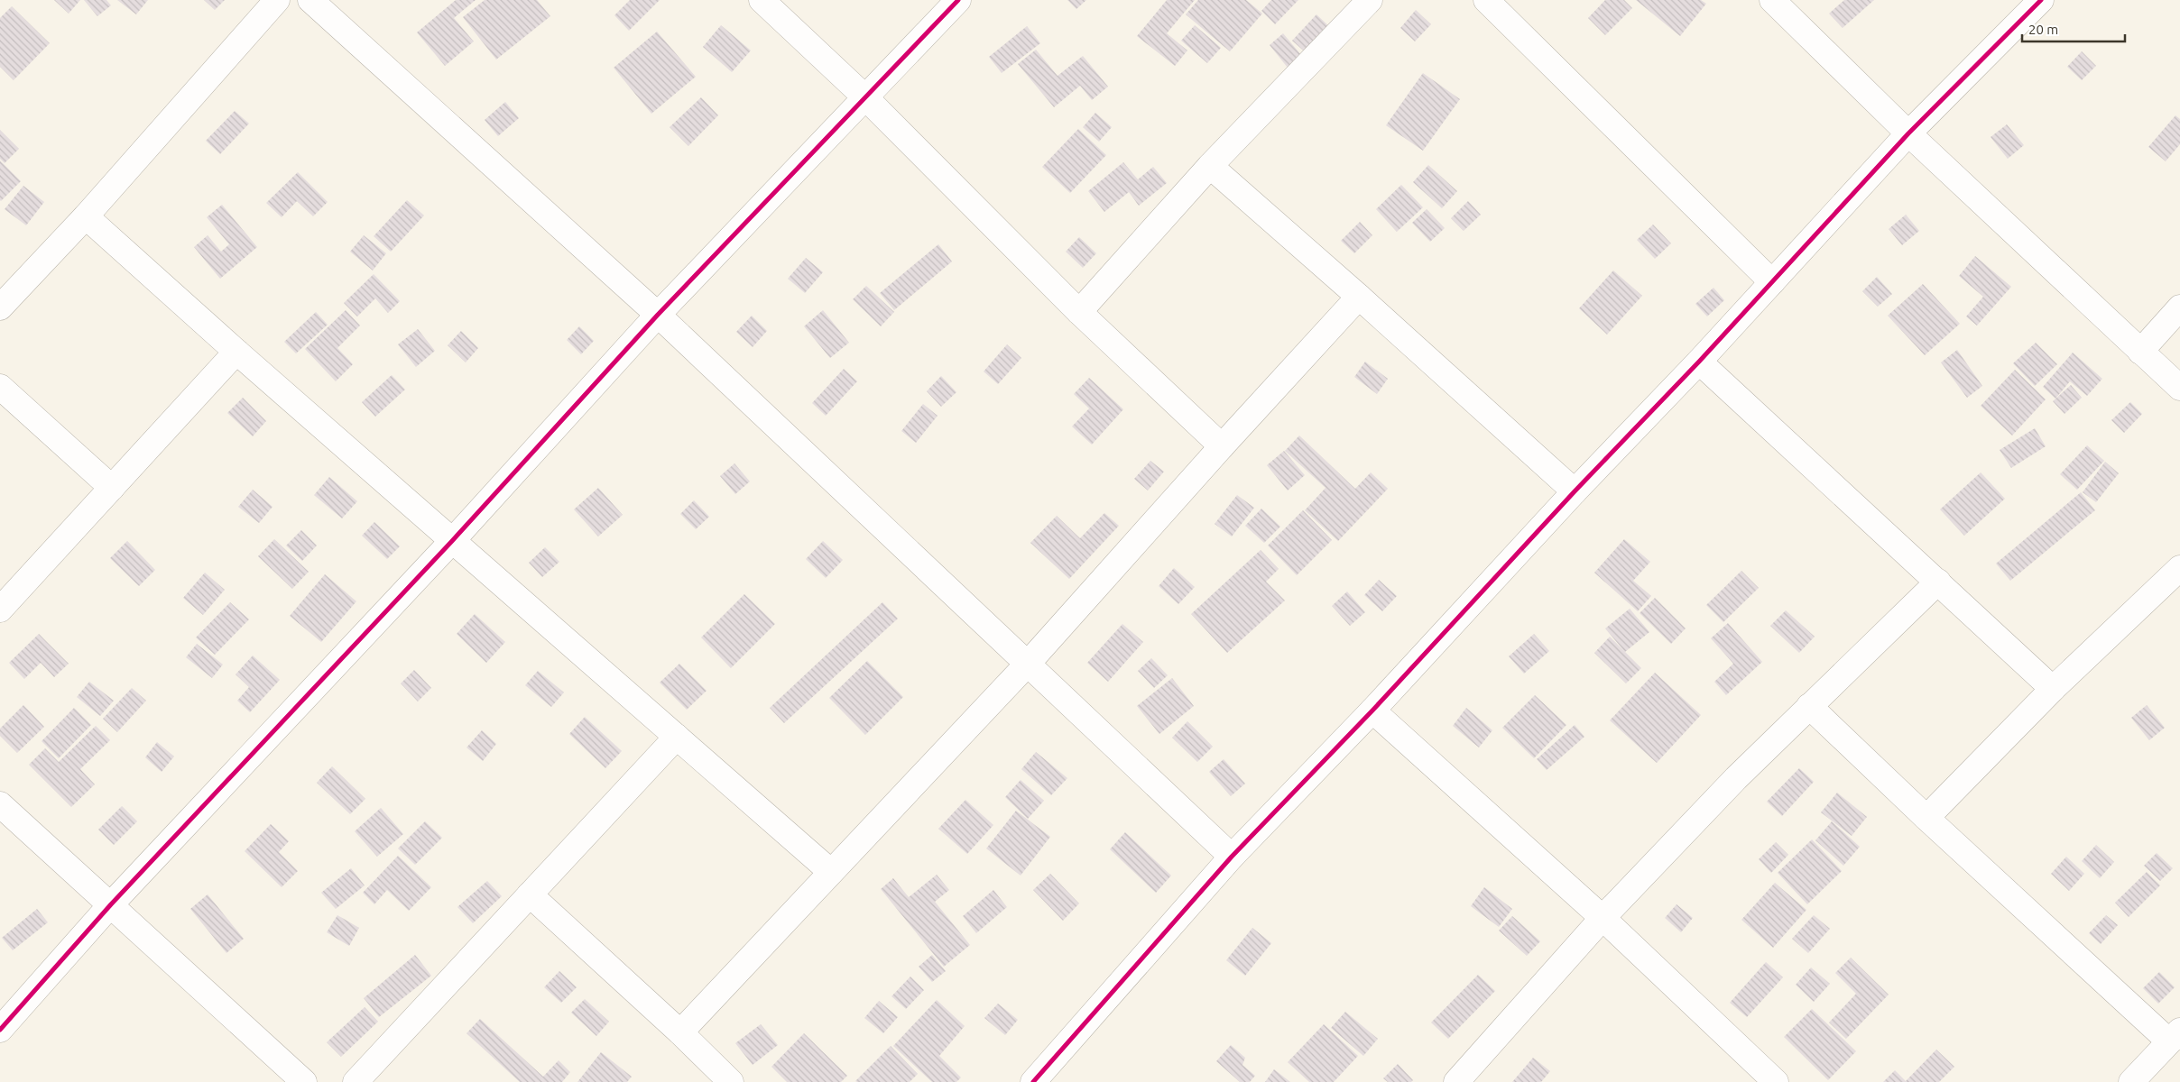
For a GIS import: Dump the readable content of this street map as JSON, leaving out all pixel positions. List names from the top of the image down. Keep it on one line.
{"scale_bar":"20 m"}
